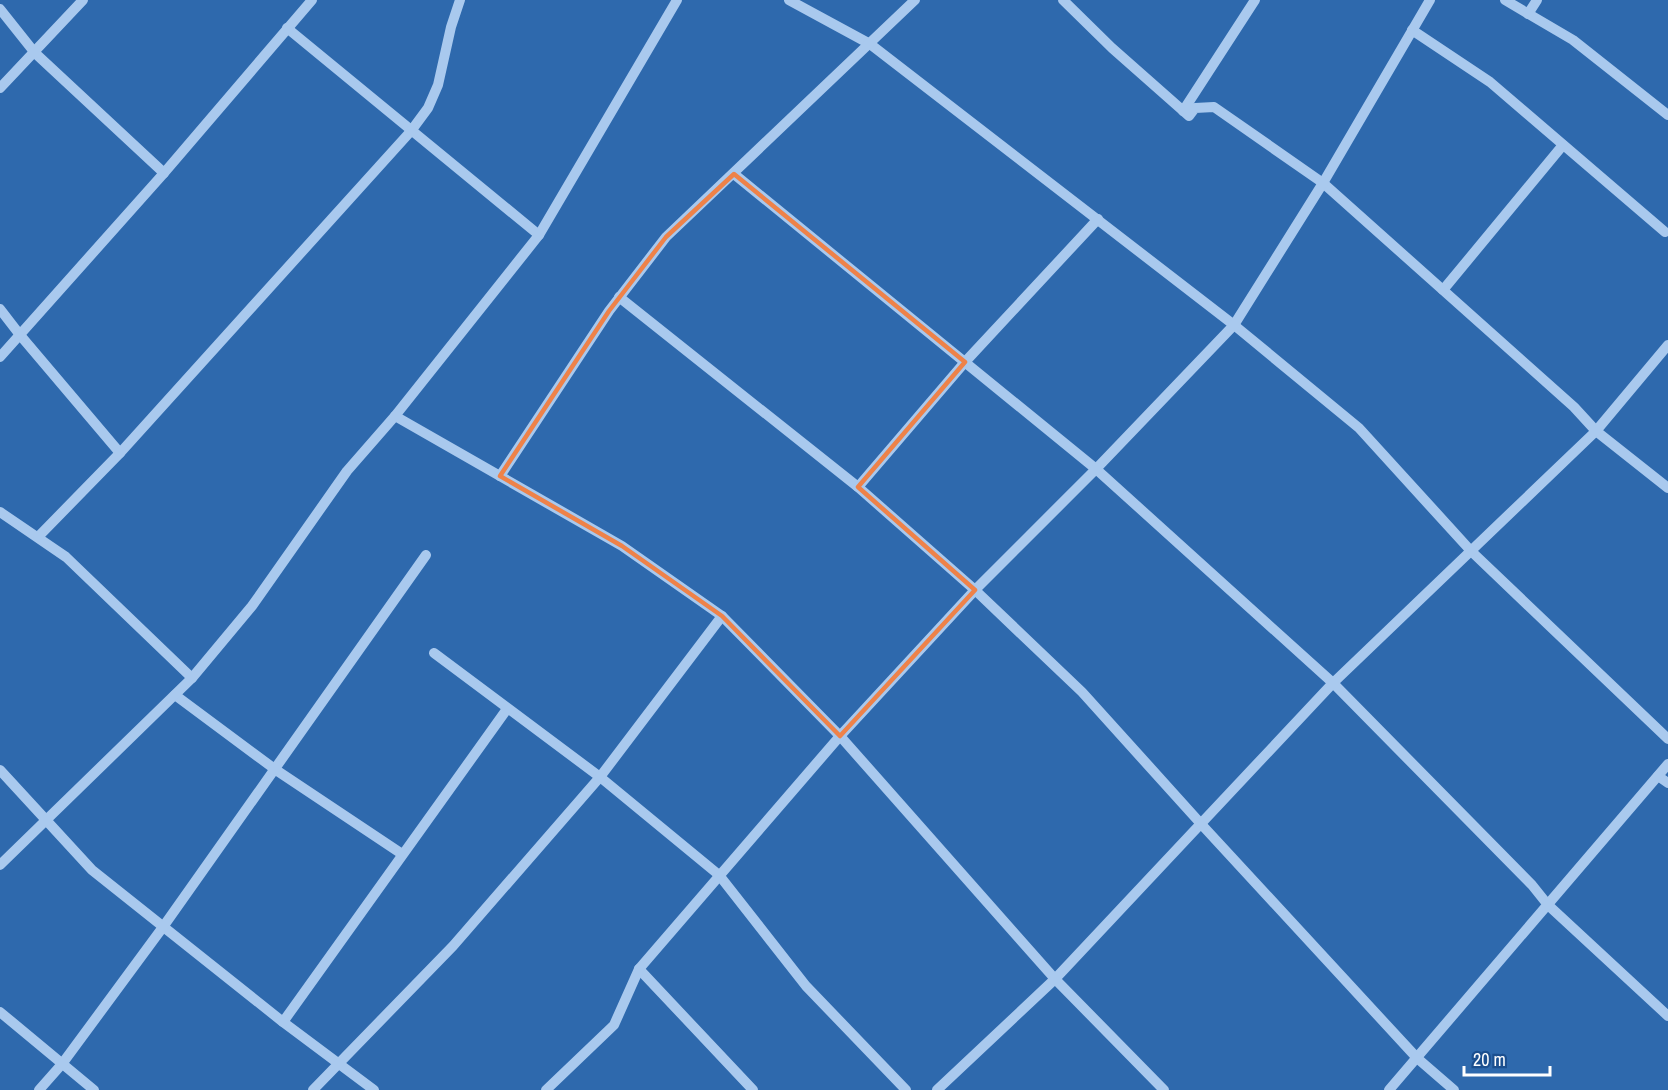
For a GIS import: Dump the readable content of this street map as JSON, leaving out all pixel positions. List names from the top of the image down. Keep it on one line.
{"scale_bar":"20 m"}
